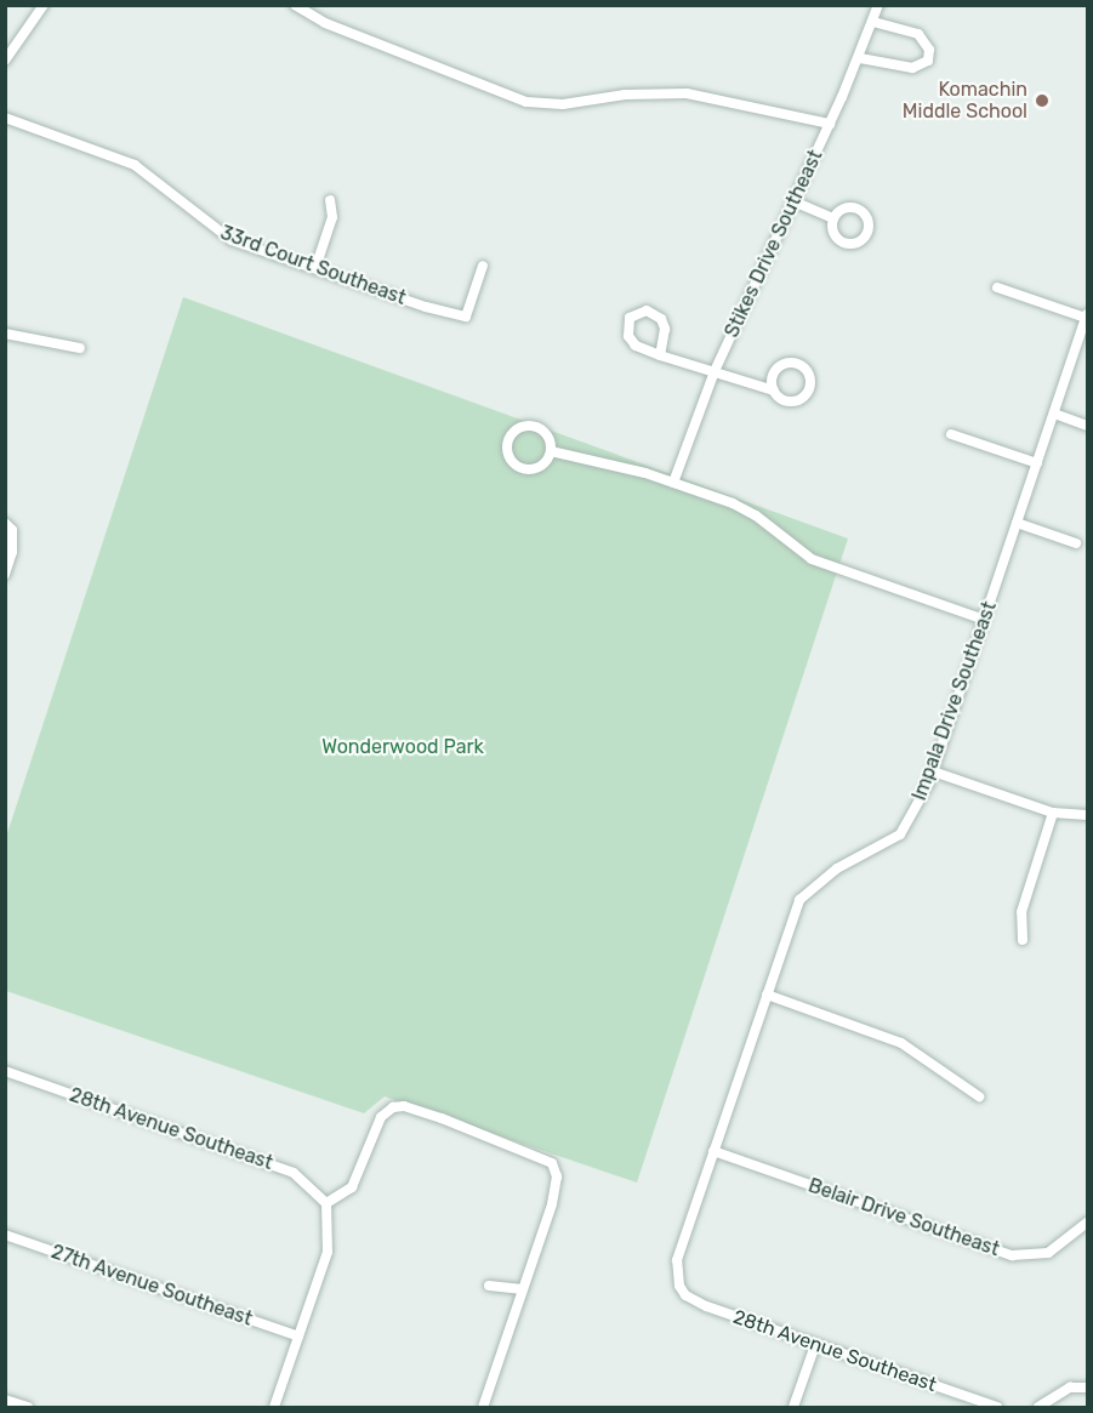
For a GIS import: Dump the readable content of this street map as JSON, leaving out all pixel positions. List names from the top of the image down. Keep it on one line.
{"streets":{"street":["Stikes Drive Southeast","33rd Court Southeast","Impala Drive Southeast","28th Avenue Southeast","Belair Drive Southeast","27th Avenue Southeast"]},"crossings":[["Impala Drive Southeast","28th Avenue Southeast"],["Impala Drive Southeast","Belair Drive Southeast"]],"parks":["Wonderwood Park"],"places":["Komachin Middle School"]}
